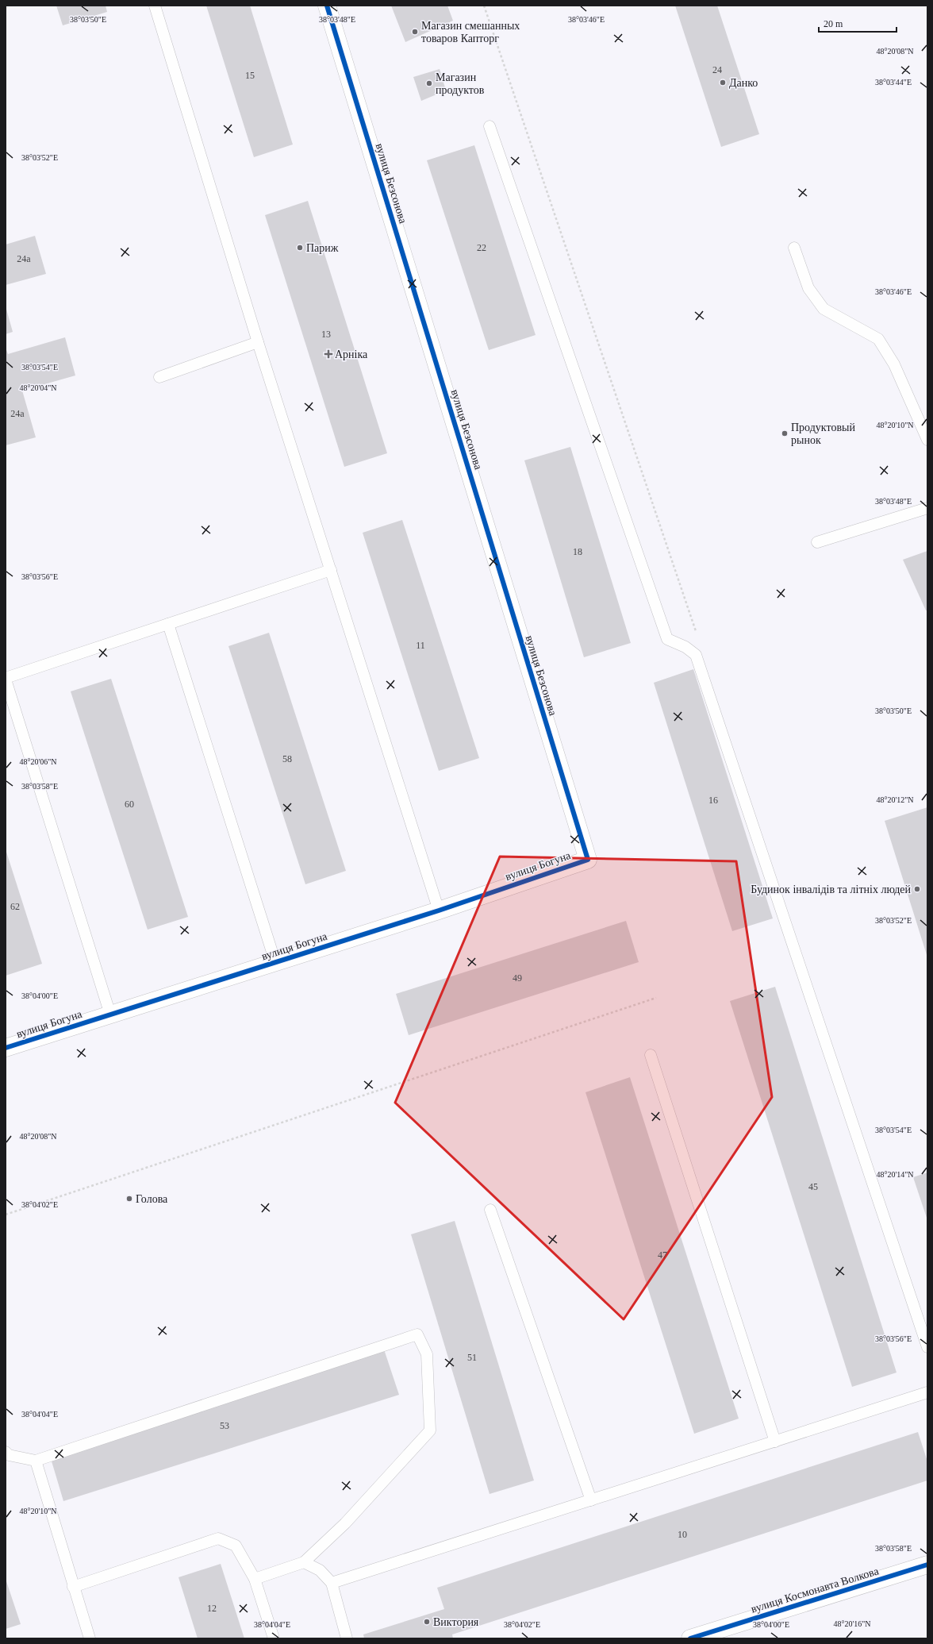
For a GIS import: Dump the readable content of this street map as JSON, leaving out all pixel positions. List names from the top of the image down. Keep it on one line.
{"streets":{"street":["вулиця Безсонова","вулиця Богуна","вулиця Космонавта Волкова"]},"crossings":[["вулиця Безсонова","вулиця Богуна"]],"places":{"other":["Магазин смешанных товаров Капторг","Данко","Магазин продуктов","Париж","Продуктовый рынок","Будинок інвалідів та літніх людей","Голова","Виктория"],"health":["Арніка"]},"house_numbers":["24","15","22","24а","13","24а","18","11","58","16","60","62","49","45","47","51","53","10","12"],"scale_bar":"20 m","coordinates":["38°03'50\"E","38°03'48\"E","38°03'46\"E","48°20'08\"N","38°03'44\"E","38°03'52\"E","38°03'54\"E","48°20'04\"N","48°20'10\"N","38°03'56\"E","48°20'06\"N","38°03'58\"E","48°20'12\"N","38°04'00\"E","48°20'14\"N","38°04'02\"E","38°04'04\"E","48°20'16\"N"]}
